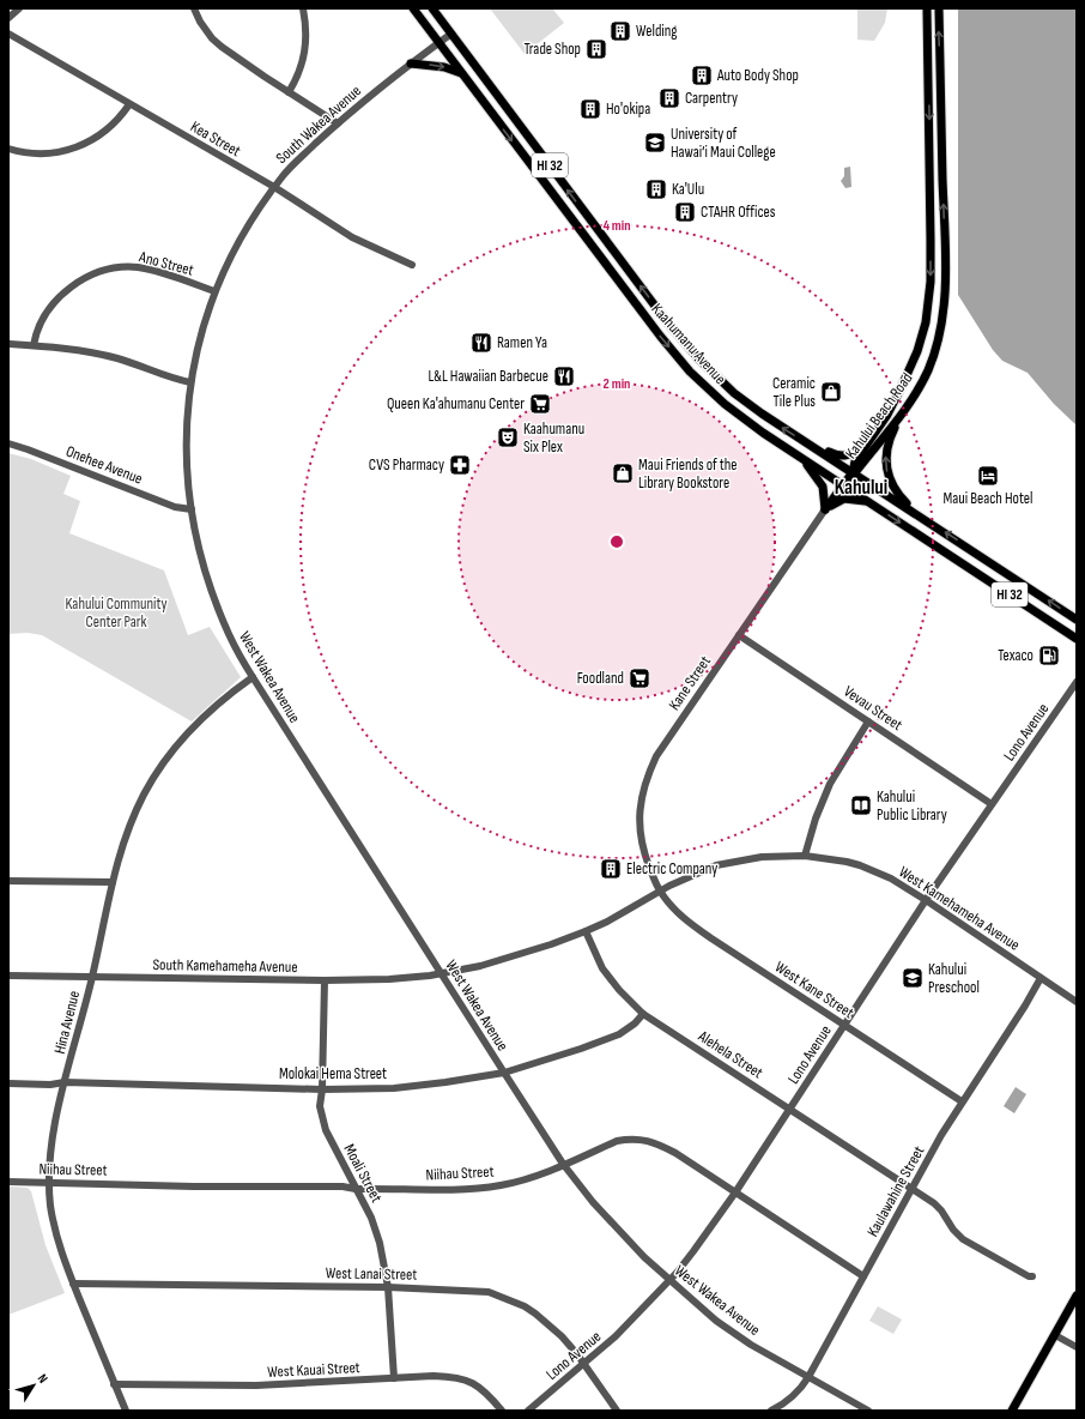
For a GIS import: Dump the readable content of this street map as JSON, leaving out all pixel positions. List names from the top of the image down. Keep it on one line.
{"streets":{"main road":["HI 32","Kaahumanu Avenue","Kahului Beach Road"],"street":["South Wakea Avenue","Kea Street","Ano Street","Onehee Avenue","West Wakea Avenue","Kane Street","Vevau Street","Lono Avenue","West Kamehameha Avenue","South Kamehameha Avenue","West Kane Street","Hina Avenue","Alehela Street","Molokai Hema Street","Niihau Street","Moali Street","Kaulawahine Street","West Lanai Street","West Kauai Street"]},"crossings":[["South Wakea Avenue","Kea Street"],["South Wakea Avenue","Ano Street"],["South Wakea Avenue","Kaahumanu Avenue"],["South Wakea Avenue","Onehee Avenue"],["South Wakea Avenue","West Wakea Avenue"],["Kaahumanu Avenue","Kahului Beach Road"],["Onehee Avenue","West Wakea Avenue"],["West Wakea Avenue","Lono Avenue"],["West Wakea Avenue","West Kamehameha Avenue"],["West Wakea Avenue","South Kamehameha Avenue"],["West Wakea Avenue","Hina Avenue"],["West Wakea Avenue","Molokai Hema Street"],["West Wakea Avenue","Niihau Street"],["West Wakea Avenue","Kaulawahine Street"],["Kane Street","Vevau Street"],["Kane Street","West Kamehameha Avenue"],["Kane Street","West Kane Street"],["Vevau Street","Lono Avenue"],["Lono Avenue","West Kamehameha Avenue"],["Lono Avenue","West Kane Street"],["Lono Avenue","Alehela Street"],["Lono Avenue","Niihau Street"],["Lono Avenue","West Lanai Street"],["West Kamehameha Avenue","South Kamehameha Avenue"],["West Kamehameha Avenue","West Kane Street"],["West Kamehameha Avenue","Alehela Street"],["West Kamehameha Avenue","Kaulawahine Street"],["South Kamehameha Avenue","Hina Avenue"],["South Kamehameha Avenue","Moali Street"],["West Kane Street","Kaulawahine Street"],["Hina Avenue","Molokai Hema Street"],["Hina Avenue","Niihau Street"],["Hina Avenue","West Lanai Street"],["Hina Avenue","West Kauai Street"],["Alehela Street","Molokai Hema Street"],["Alehela Street","Kaulawahine Street"],["Molokai Hema Street","Moali Street"],["Niihau Street","Moali Street"],["Niihau Street","Kaulawahine Street"],["Moali Street","West Lanai Street"],["Moali Street","West Kauai Street"]],"districts":["Kahului"],"parks":["Kahului Community Center Park"],"places":{"building":["Welding","Trade Shop","Auto Body Shop","Carpentry","Ho'okipa","Ka'Ulu","CTAHR Offices","Electric Company"],"school or university":["University of Hawai‘i Maui College","Kahului Preschool"],"restaurant":["Ramen Ya","L&L Hawaiian Barbecue"],"shop":["Ceramic Tile Plus","Maui Friends of the Library Bookstore"],"supermarket":["Queen Ka'ahumanu Center","Foodland"],"theatre":["Kaahumanu Six Plex"],"pharmacy":["CVS Pharmacy"],"hotel":["Maui Beach Hotel"],"fuel station":["Texaco"],"library":["Kahului Public Library"]},"north":"top right","rings":["4 min","2 min"]}
